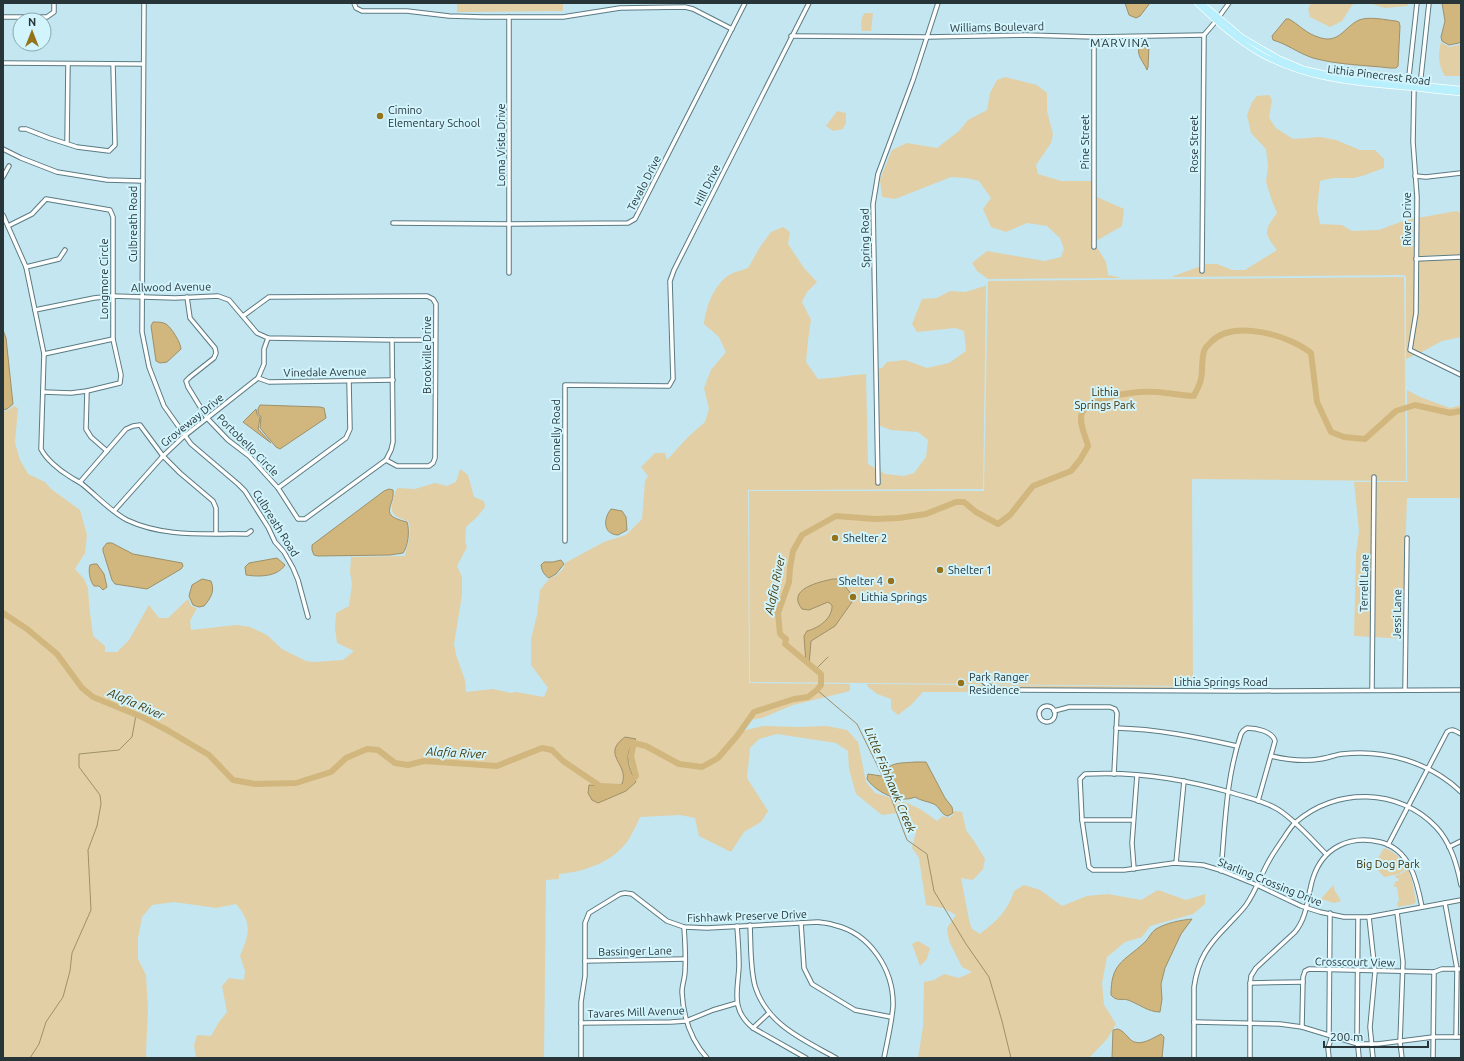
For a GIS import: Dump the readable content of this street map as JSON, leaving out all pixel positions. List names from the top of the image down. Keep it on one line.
{"streets":{"main road":["Lithia Pinecrest Road"],"street":["Williams Boulevard","Pine Street","Rose Street","Loma Vista Drive","Tevalo Drive","Hill Drive","River Drive","Culbreath Road","Spring Road","Longmore Circle","Allwood Avenue","Brookville Drive","Vinedale Avenue","Groveway Drive","Donnelly Road","Portobello Circle","Terrell Lane","Jessi Lane","Lithia Springs Road","Starling Crossing Drive","Fishhawk Preserve Drive","Bassinger Lane","Crosscourt View","Tavares Mill Avenue"]},"crossings":[["Williams Boulevard","Pine Street"],["Williams Boulevard","Rose Street"],["Williams Boulevard","Hill Drive"],["Williams Boulevard","Spring Road"],["Lithia Pinecrest Road","River Drive"],["Loma Vista Drive","Tevalo Drive"],["Hill Drive","Donnelly Road"],["Culbreath Road","Allwood Avenue"],["Culbreath Road","Groveway Drive"],["Longmore Circle","Allwood Avenue"],["Allwood Avenue","Brookville Drive"],["Allwood Avenue","Portobello Circle"],["Brookville Drive","Portobello Circle"],["Vinedale Avenue","Groveway Drive"],["Groveway Drive","Portobello Circle"],["Terrell Lane","Lithia Springs Road"],["Jessi Lane","Lithia Springs Road"],["Fishhawk Preserve Drive","Bassinger Lane"],["Fishhawk Preserve Drive","Tavares Mill Avenue"]],"districts":["MARVINA"],"water":["Alafia River","Little Fishhawk Creek"],"parks":["Lithia Springs Park","Big Dog Park"],"places":["Cimino Elementary School","Shelter 2","Shelter 1","Shelter 4","Lithia Springs","Park Ranger Residence"],"scale_bar":"200 m","north":"top"}
